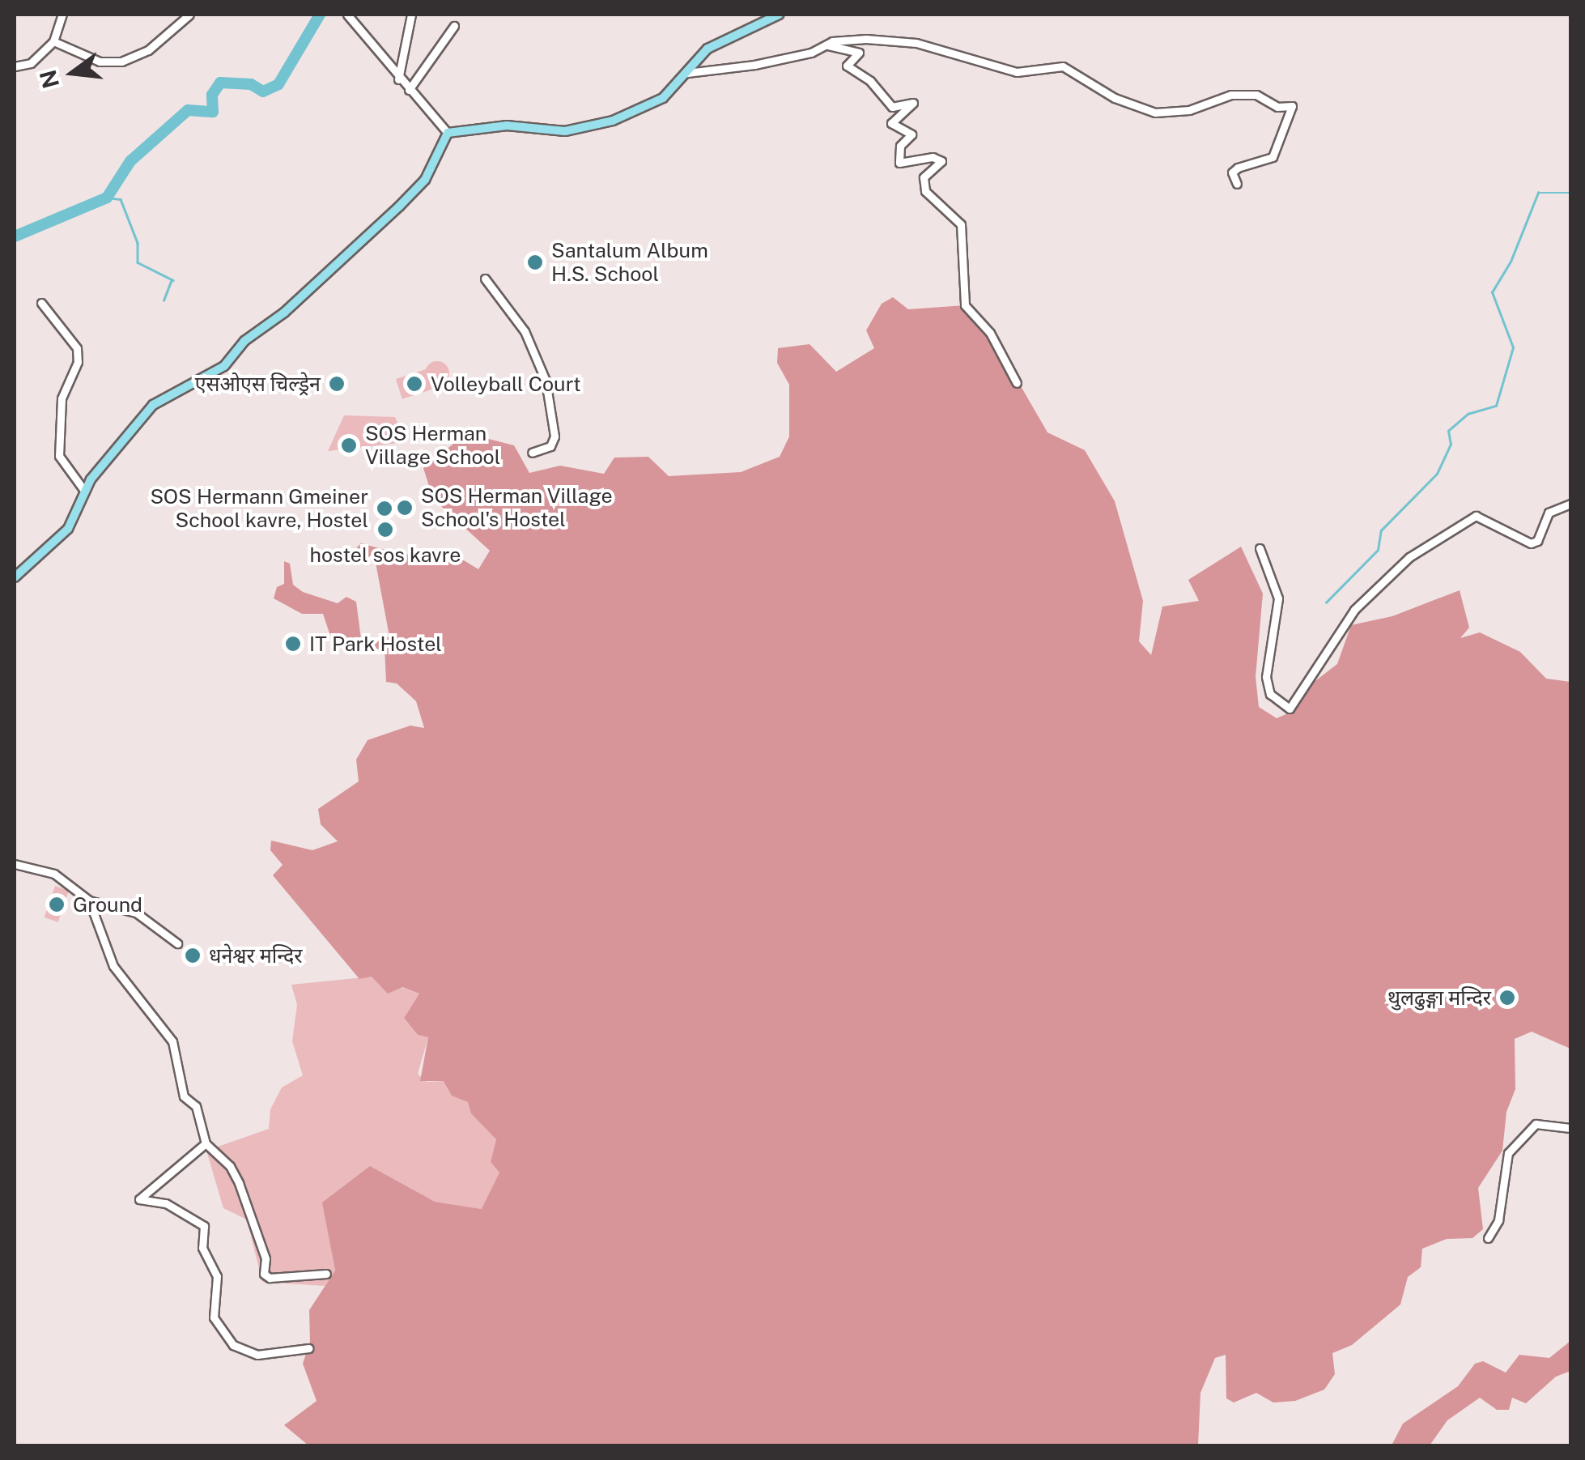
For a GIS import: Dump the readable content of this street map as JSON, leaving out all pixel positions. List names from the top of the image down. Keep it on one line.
{"places":["Santalum Album H.S. School","एसओएस चिल्ड्रेन","Volleyball Court","SOS Herman Village School","SOS Herman Village School's Hostel","SOS Hermann Gmeiner School kavre, Hostel","hostel sos kavre","IT Park Hostel","Ground","धनेश्वर मन्दिर","थुलढुङ्गा मन्दिर"],"north":"left"}
